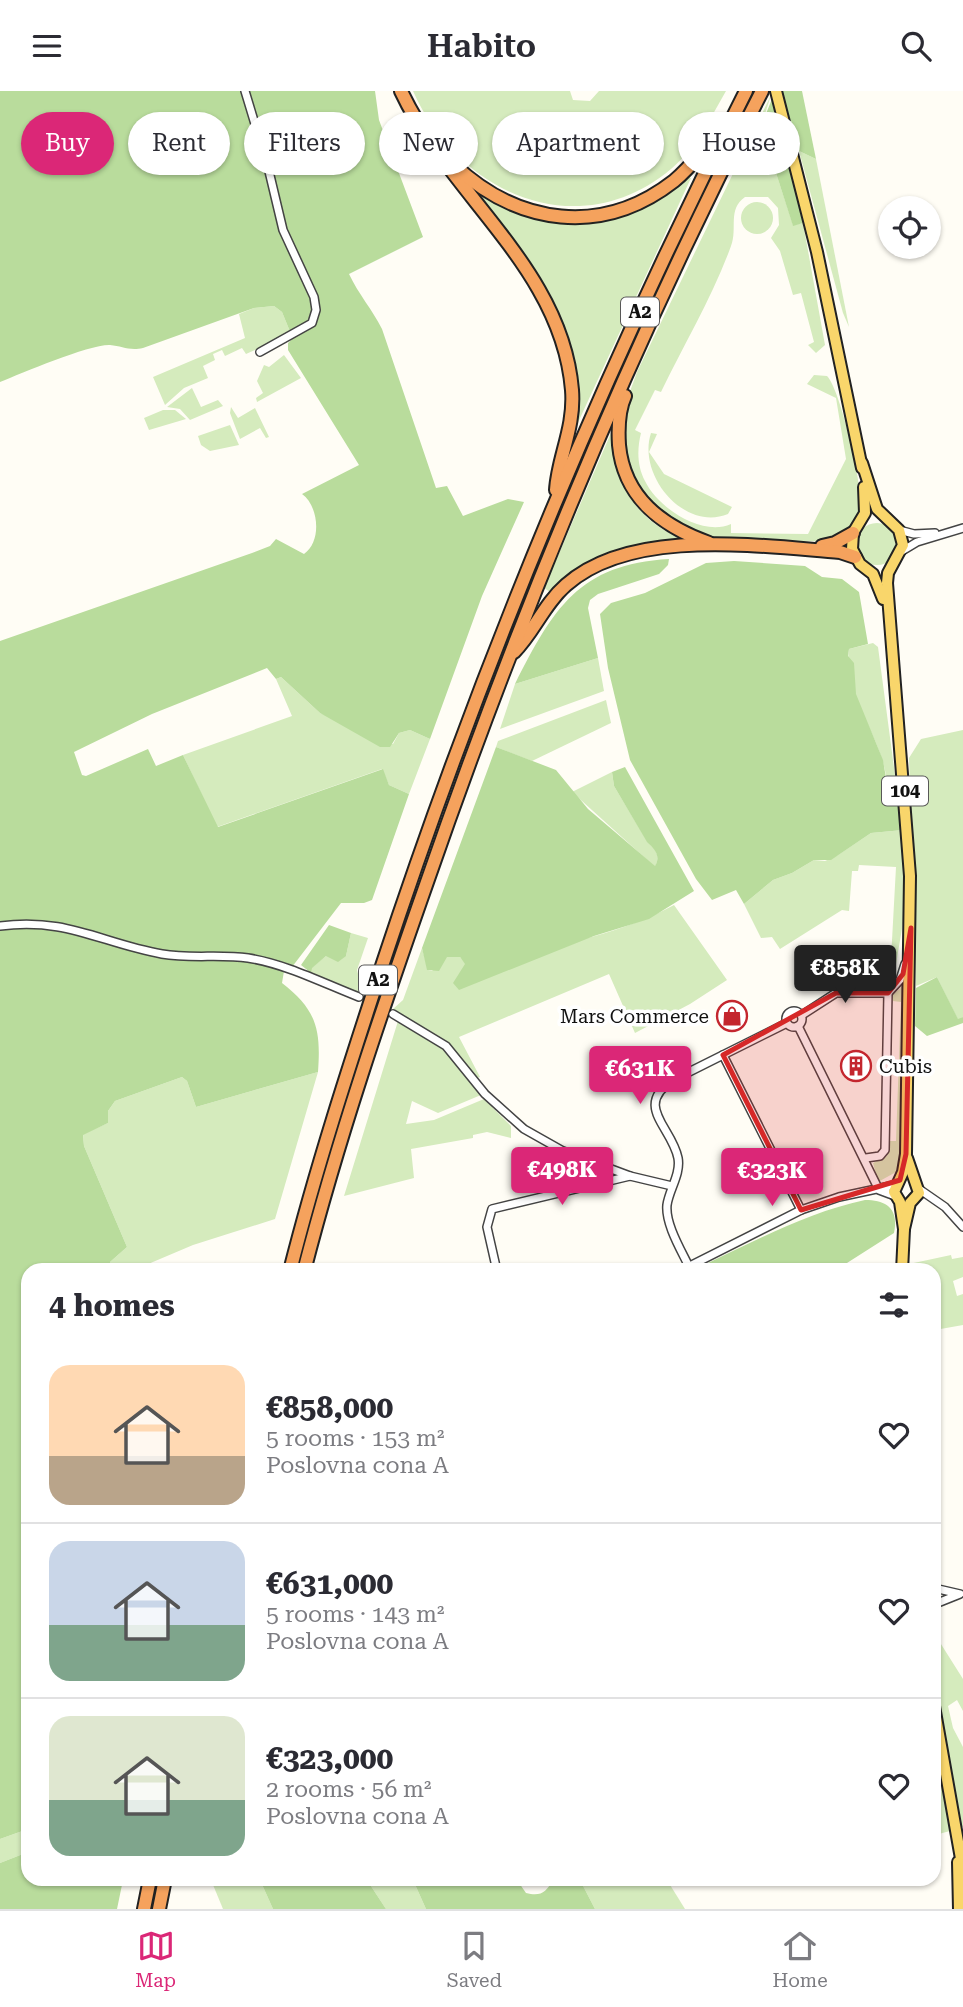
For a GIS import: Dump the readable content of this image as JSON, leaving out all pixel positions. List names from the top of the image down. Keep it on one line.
{"streets":{"highway":["A2"],"main road":["104"]},"places":{"shop":["Mars Commerce"],"building":["Cubis"]},"page":{"header":"Habito","chip":["Buy","Rent","Filters","New","Apartment","House"],"price":["€858K","€631K","€498K","€323K"],"heading":"4 homes","list":[{"name":"€858,000","note":"5 rooms · 153 m² · Poslovna cona A"},{"name":"€631,000","note":"5 rooms · 143 m² · Poslovna cona A"},{"name":"€323,000","note":"2 rooms · 56 m² · Poslovna cona A"}],"tabs":["Map","Saved","Home"]}}
